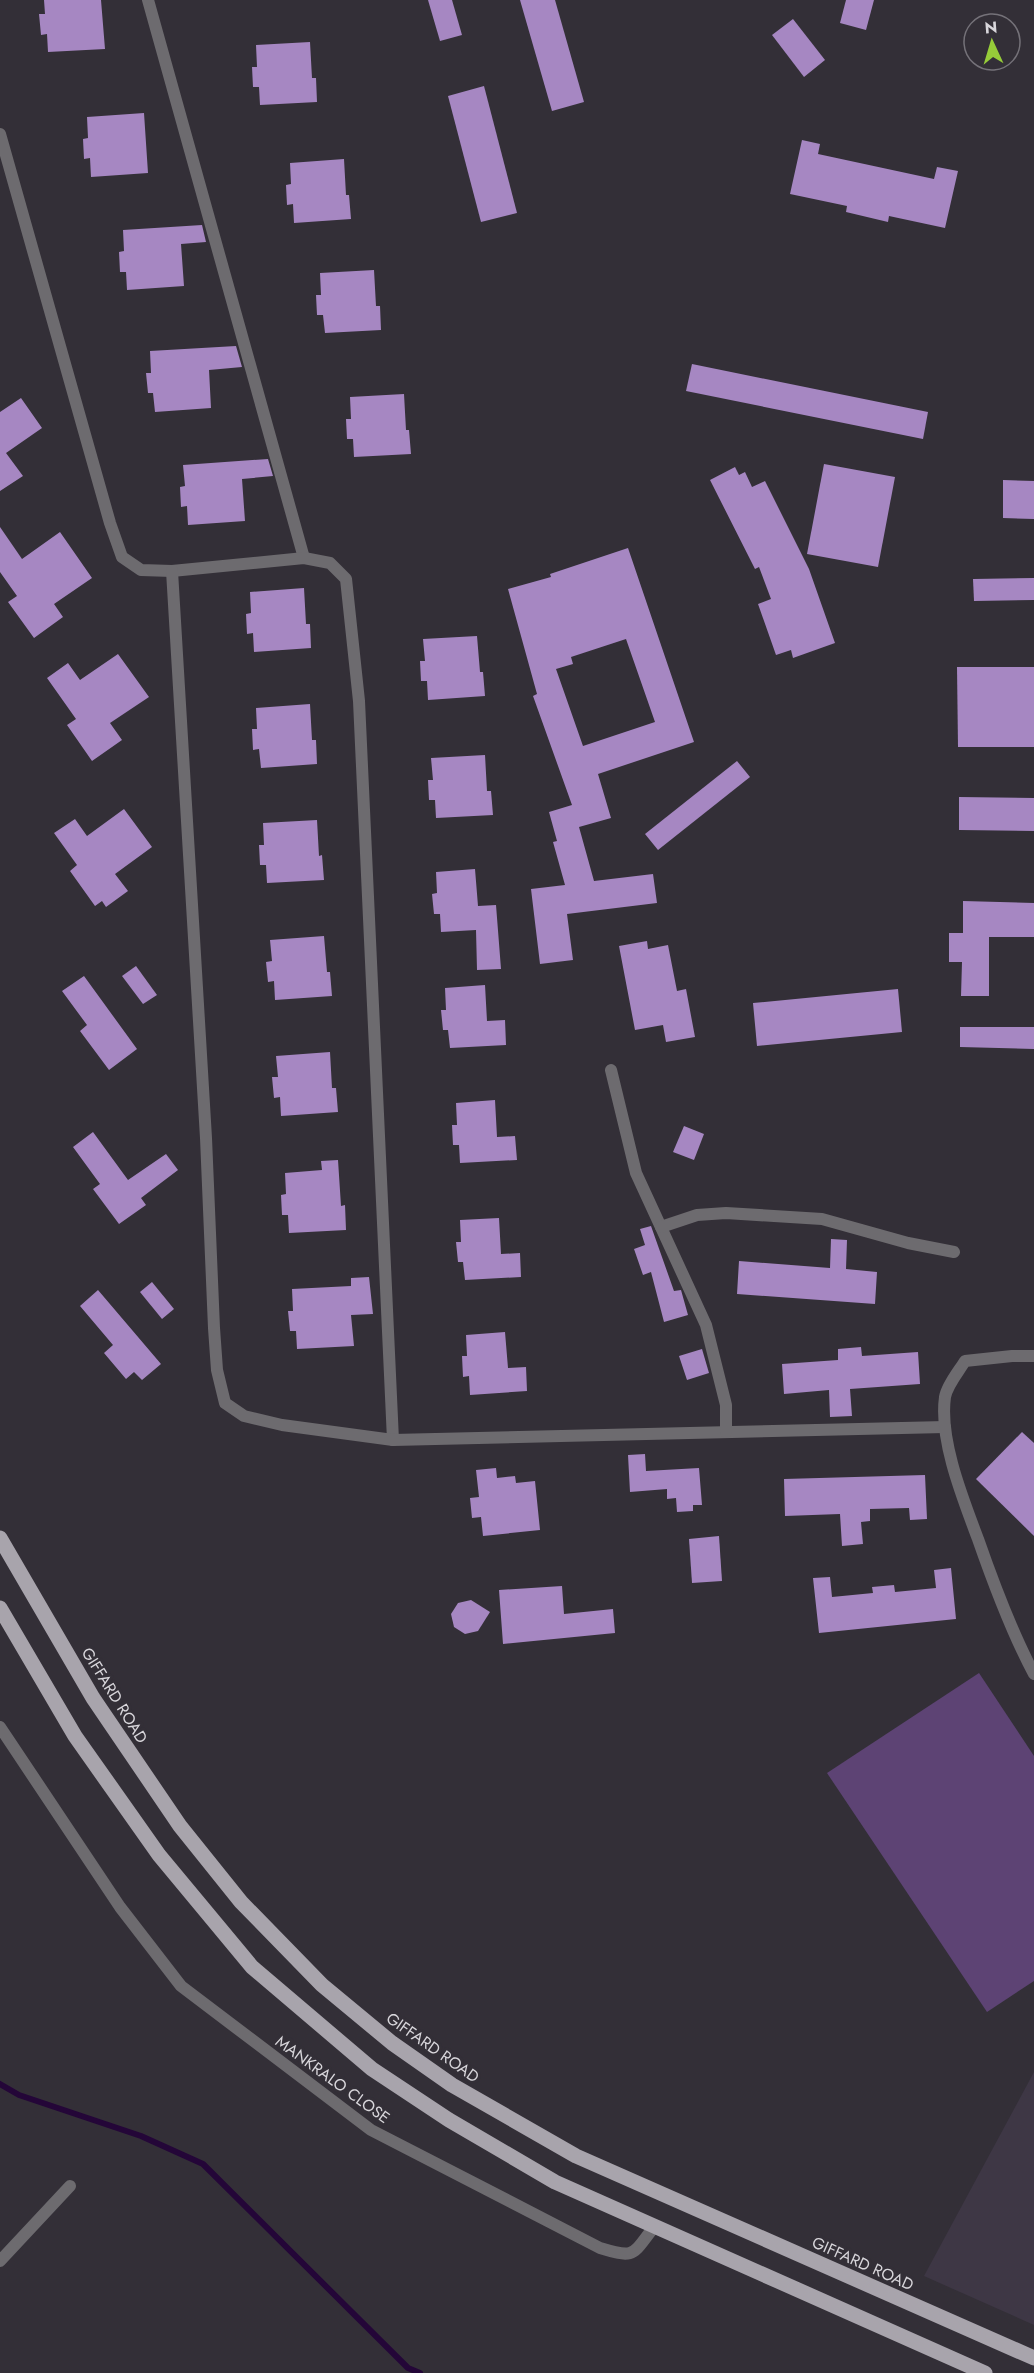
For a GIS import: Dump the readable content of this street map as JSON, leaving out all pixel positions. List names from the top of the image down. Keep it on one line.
{"streets":{"main road":["GIFFARD ROAD"],"street":["MANKRALO CLOSE"]},"north":"top"}
